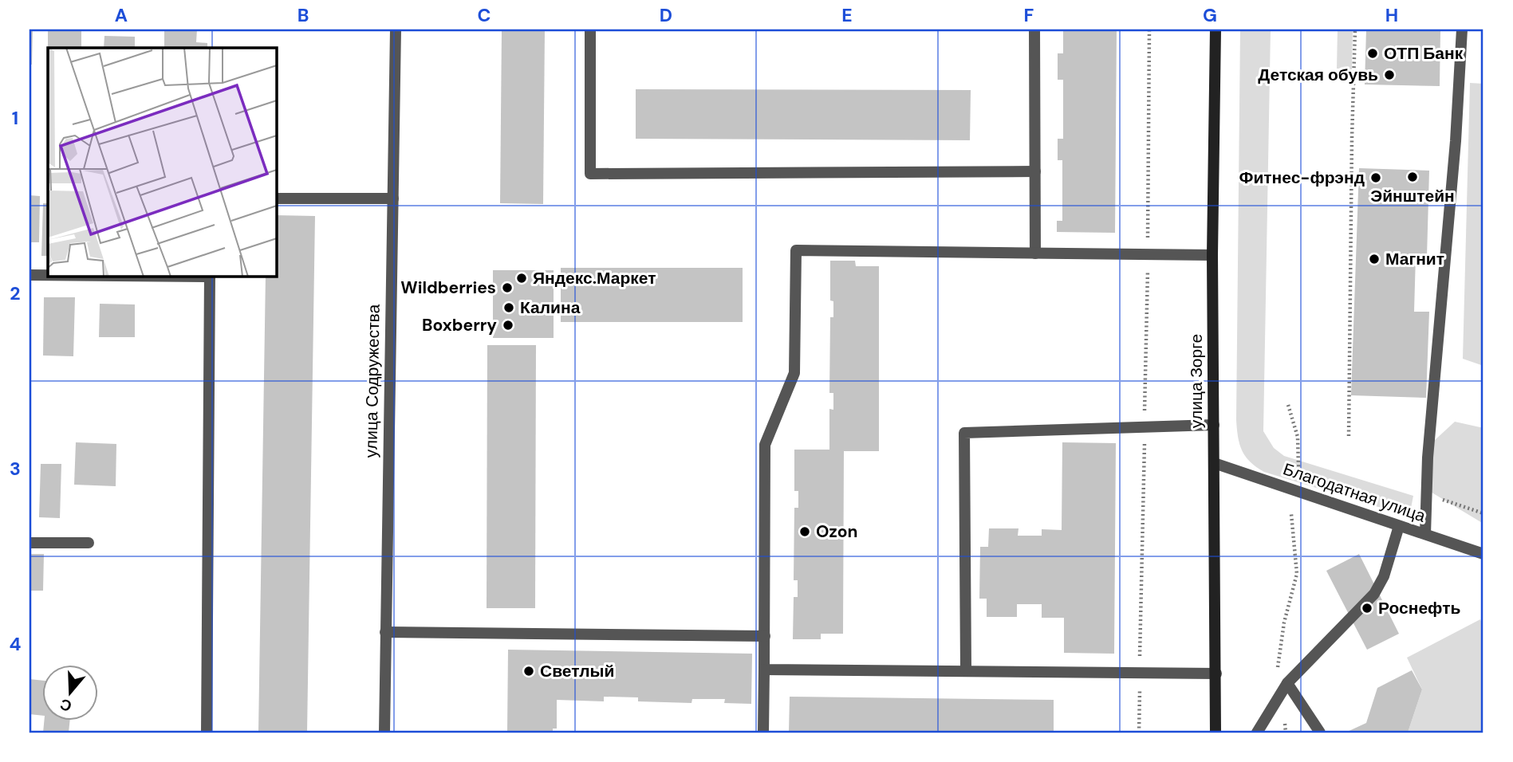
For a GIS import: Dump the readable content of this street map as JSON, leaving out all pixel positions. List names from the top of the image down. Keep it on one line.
{"streets":{"main road":["улица Зорге"],"street":["улица Содружества","Благодатная улица"]},"crossings":[["улица Зорге","Благодатная улица"]],"places":["ОТП Банк","Детская обувь","Эйнштейн","Фитнес-фрэнд","Магнит","Яндекс.Маркет","Wildberries","Калина","Boxberry","Ozon","Роснефть","Светлый"],"north":"bottom","grid":{"columns":["A","B","C","D","E","F","G","H"],"rows":["1","2","3","4"]}}
